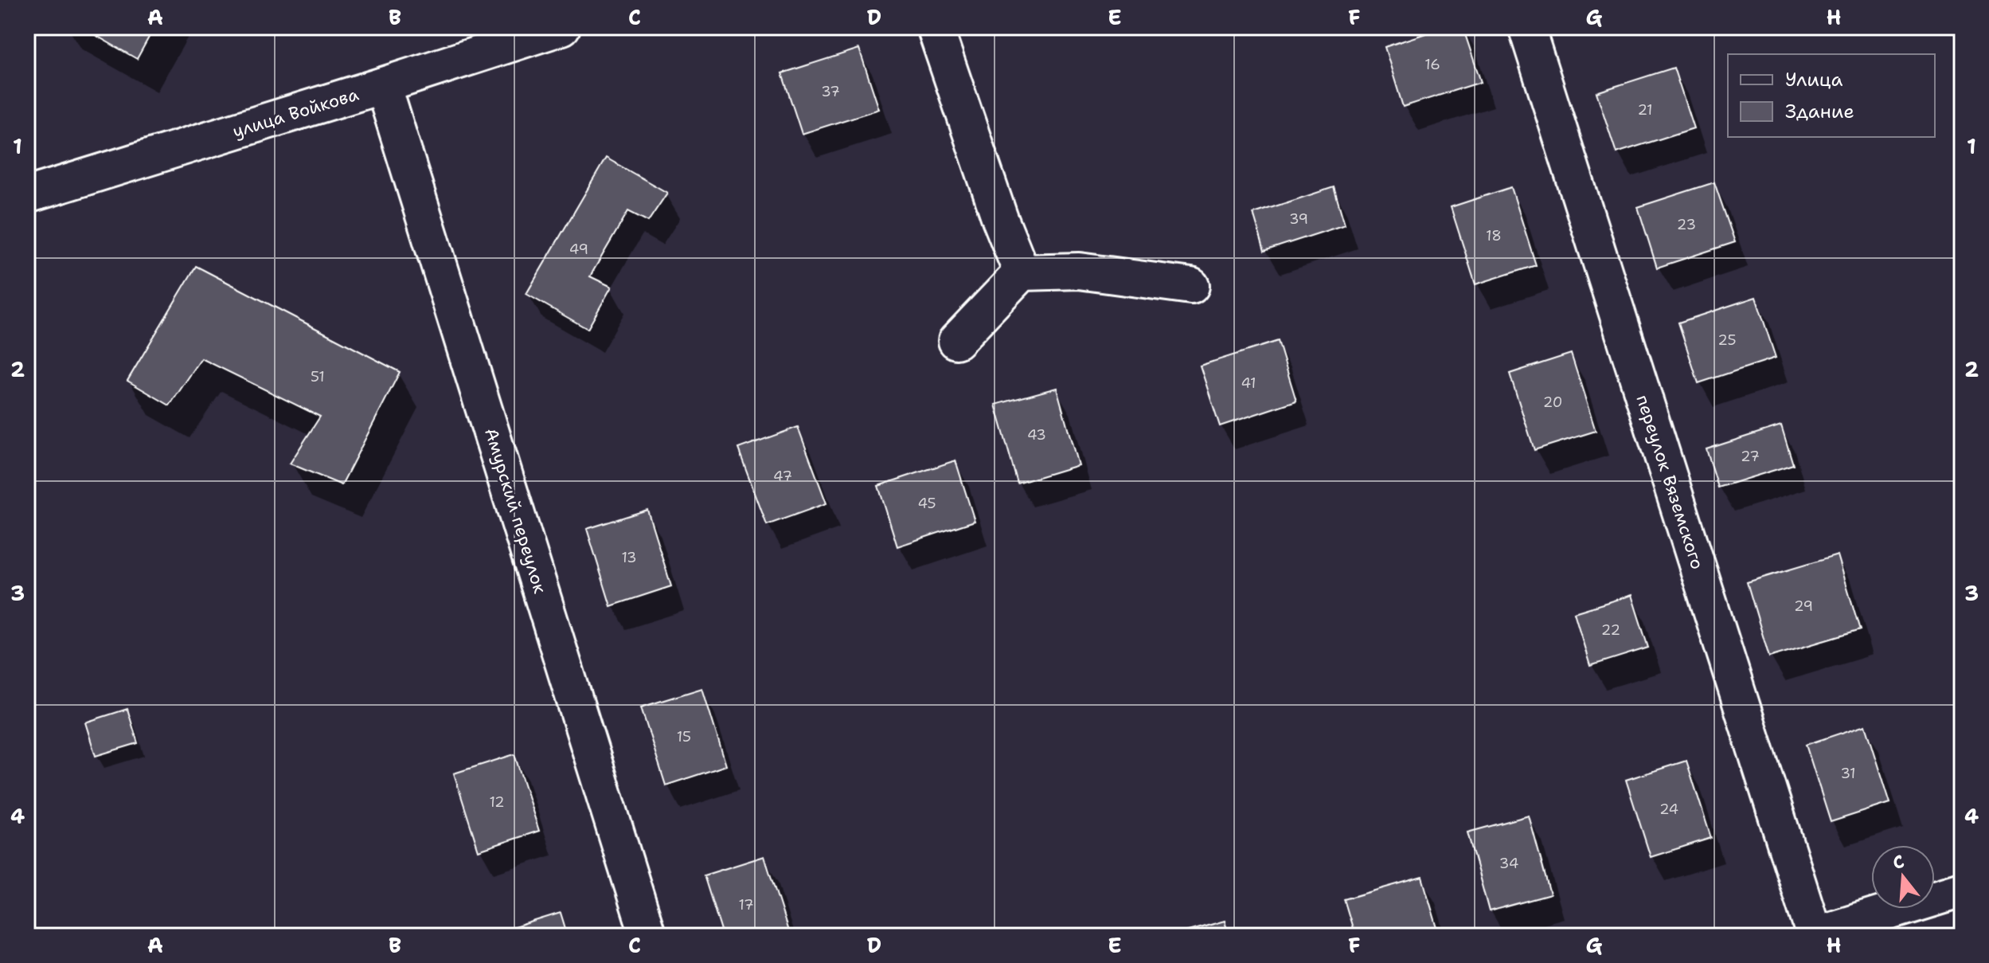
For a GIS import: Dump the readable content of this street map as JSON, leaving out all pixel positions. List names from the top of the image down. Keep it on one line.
{"streets":{"street":["улица Войкова","переулок Вяземского","Амурский переулок"]},"crossings":[["улица Войкова","Амурский переулок"]],"house_numbers":["16","37","21","39","23","18","49","25","51","41","20","43","27","47","45","13","29","22","15","31","12","24","34","17"],"legend":["Улица","Здание"],"north":"top","grid":{"columns":["A","B","C","D","E","F","G","H"],"rows":["1","2","3","4"]}}
